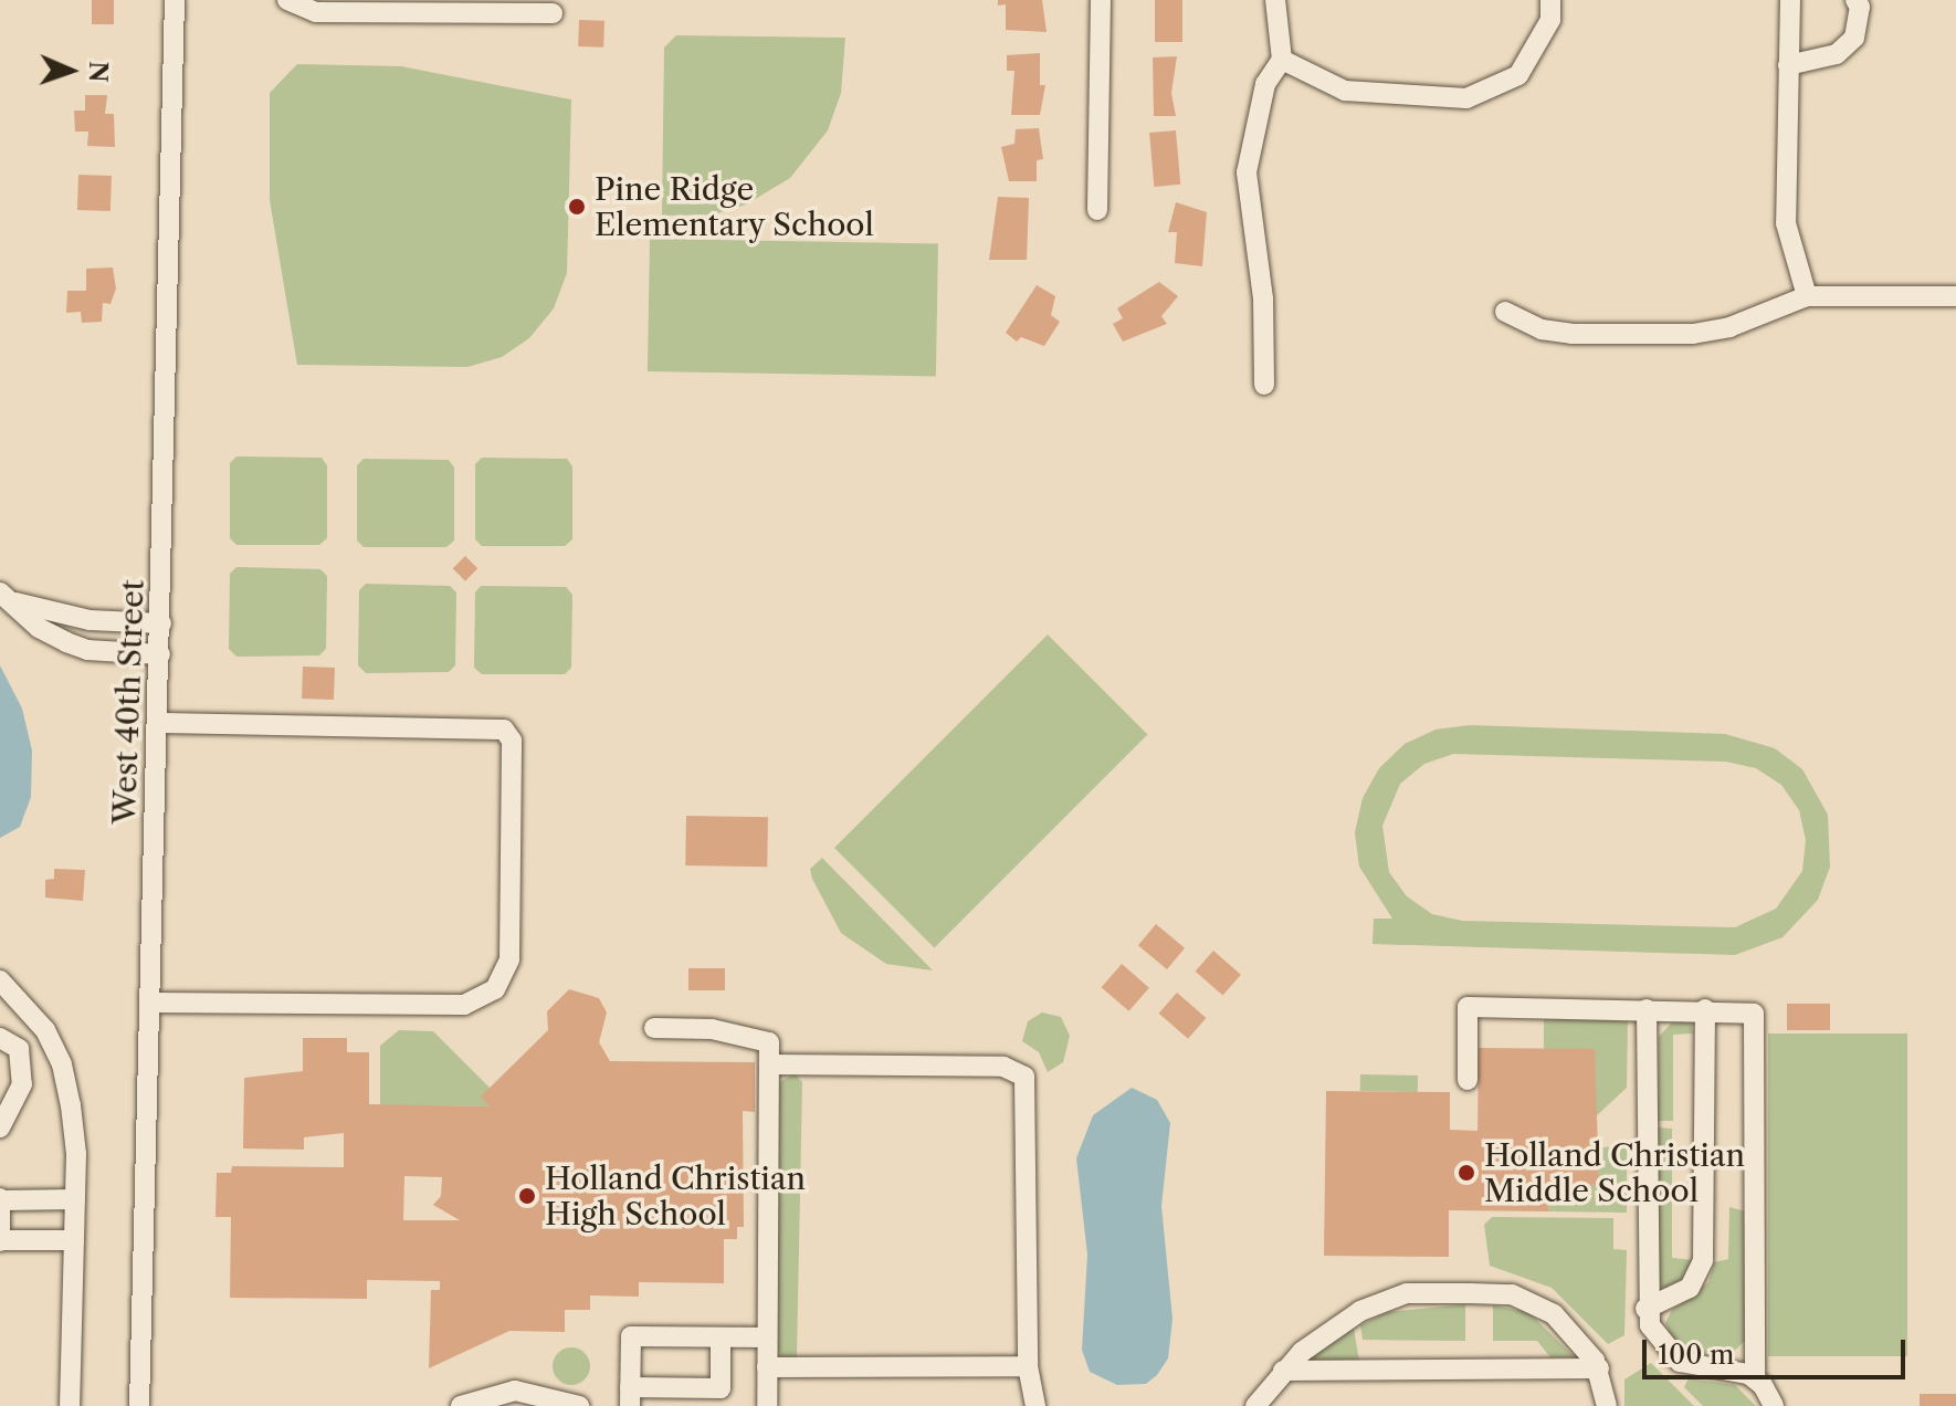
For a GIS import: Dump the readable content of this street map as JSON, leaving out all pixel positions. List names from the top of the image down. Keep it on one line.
{"streets":{"street":["West 40th Street"]},"places":["Pine Ridge Elementary School","Holland Christian Middle School","Holland Christian High School"],"scale_bar":"100 m","north":"right"}
